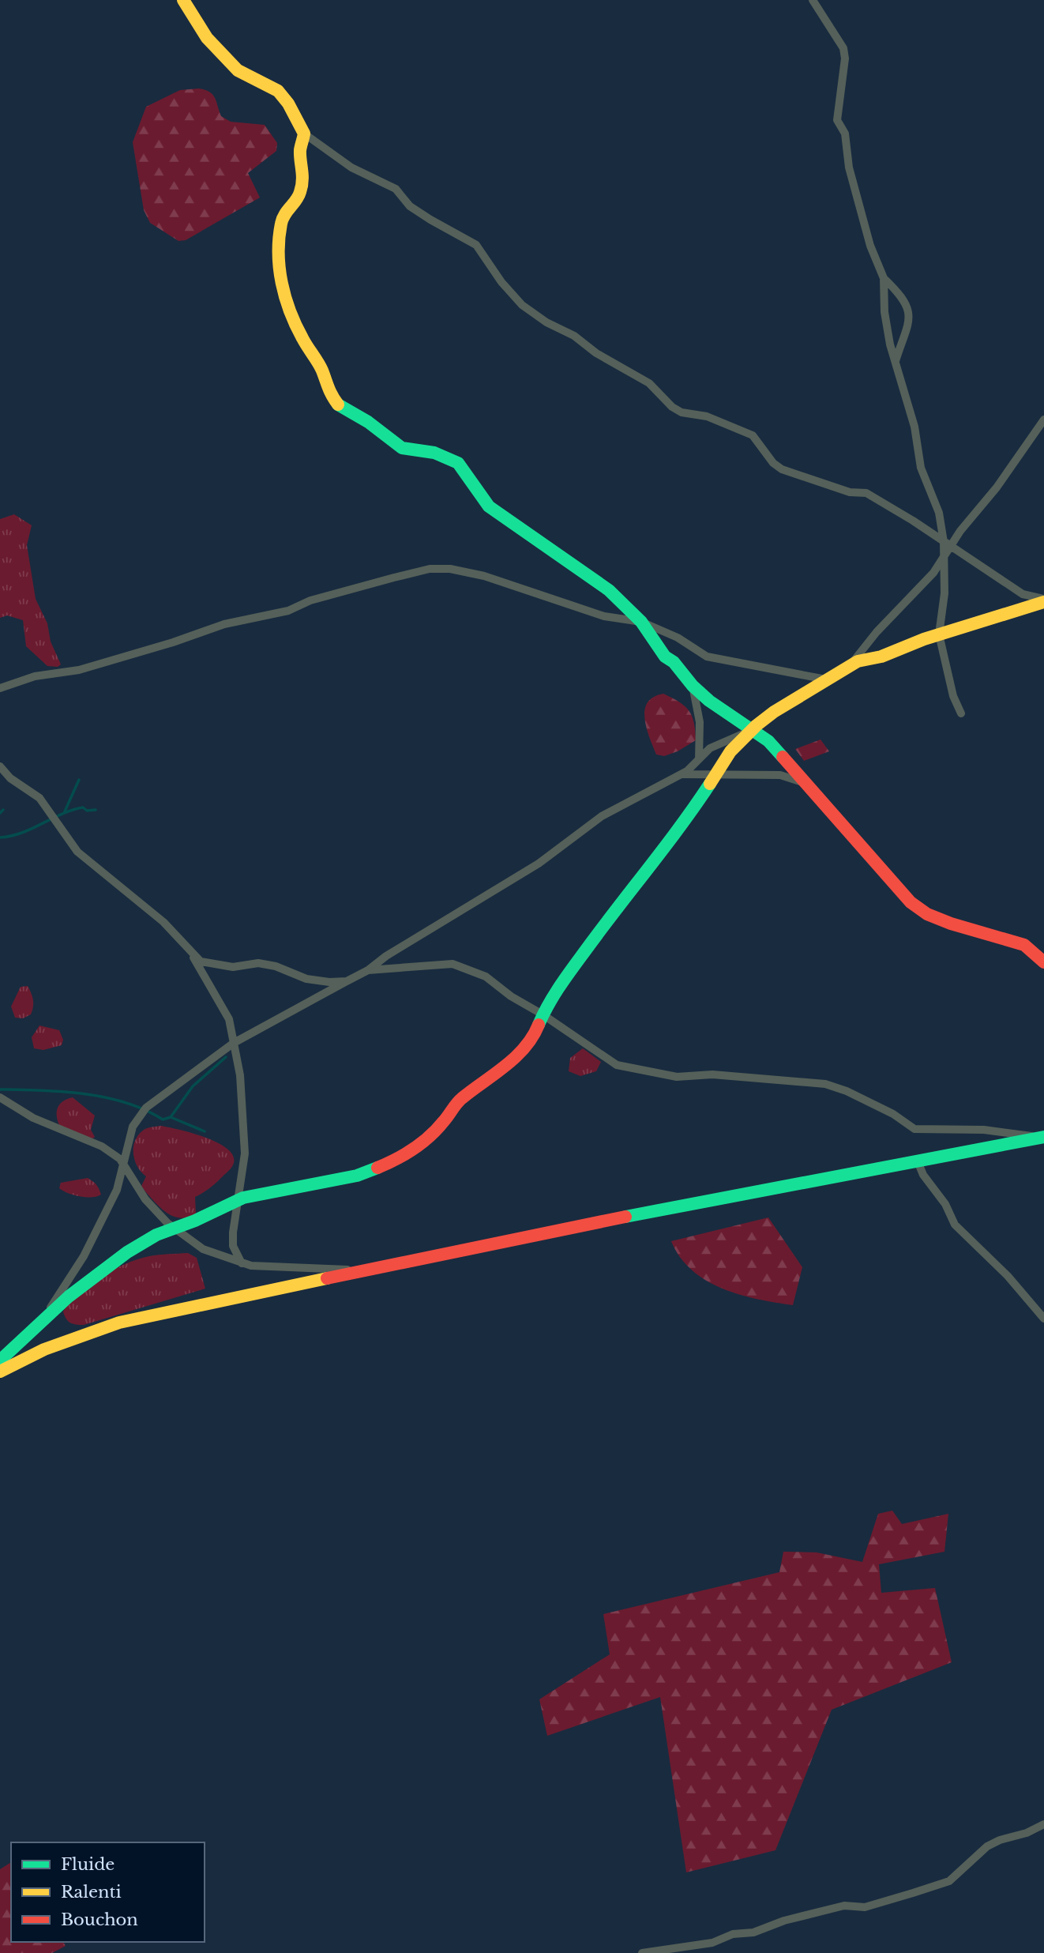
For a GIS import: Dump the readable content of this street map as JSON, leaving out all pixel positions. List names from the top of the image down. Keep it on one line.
{"legend":["Fluide","Ralenti","Bouchon"]}
